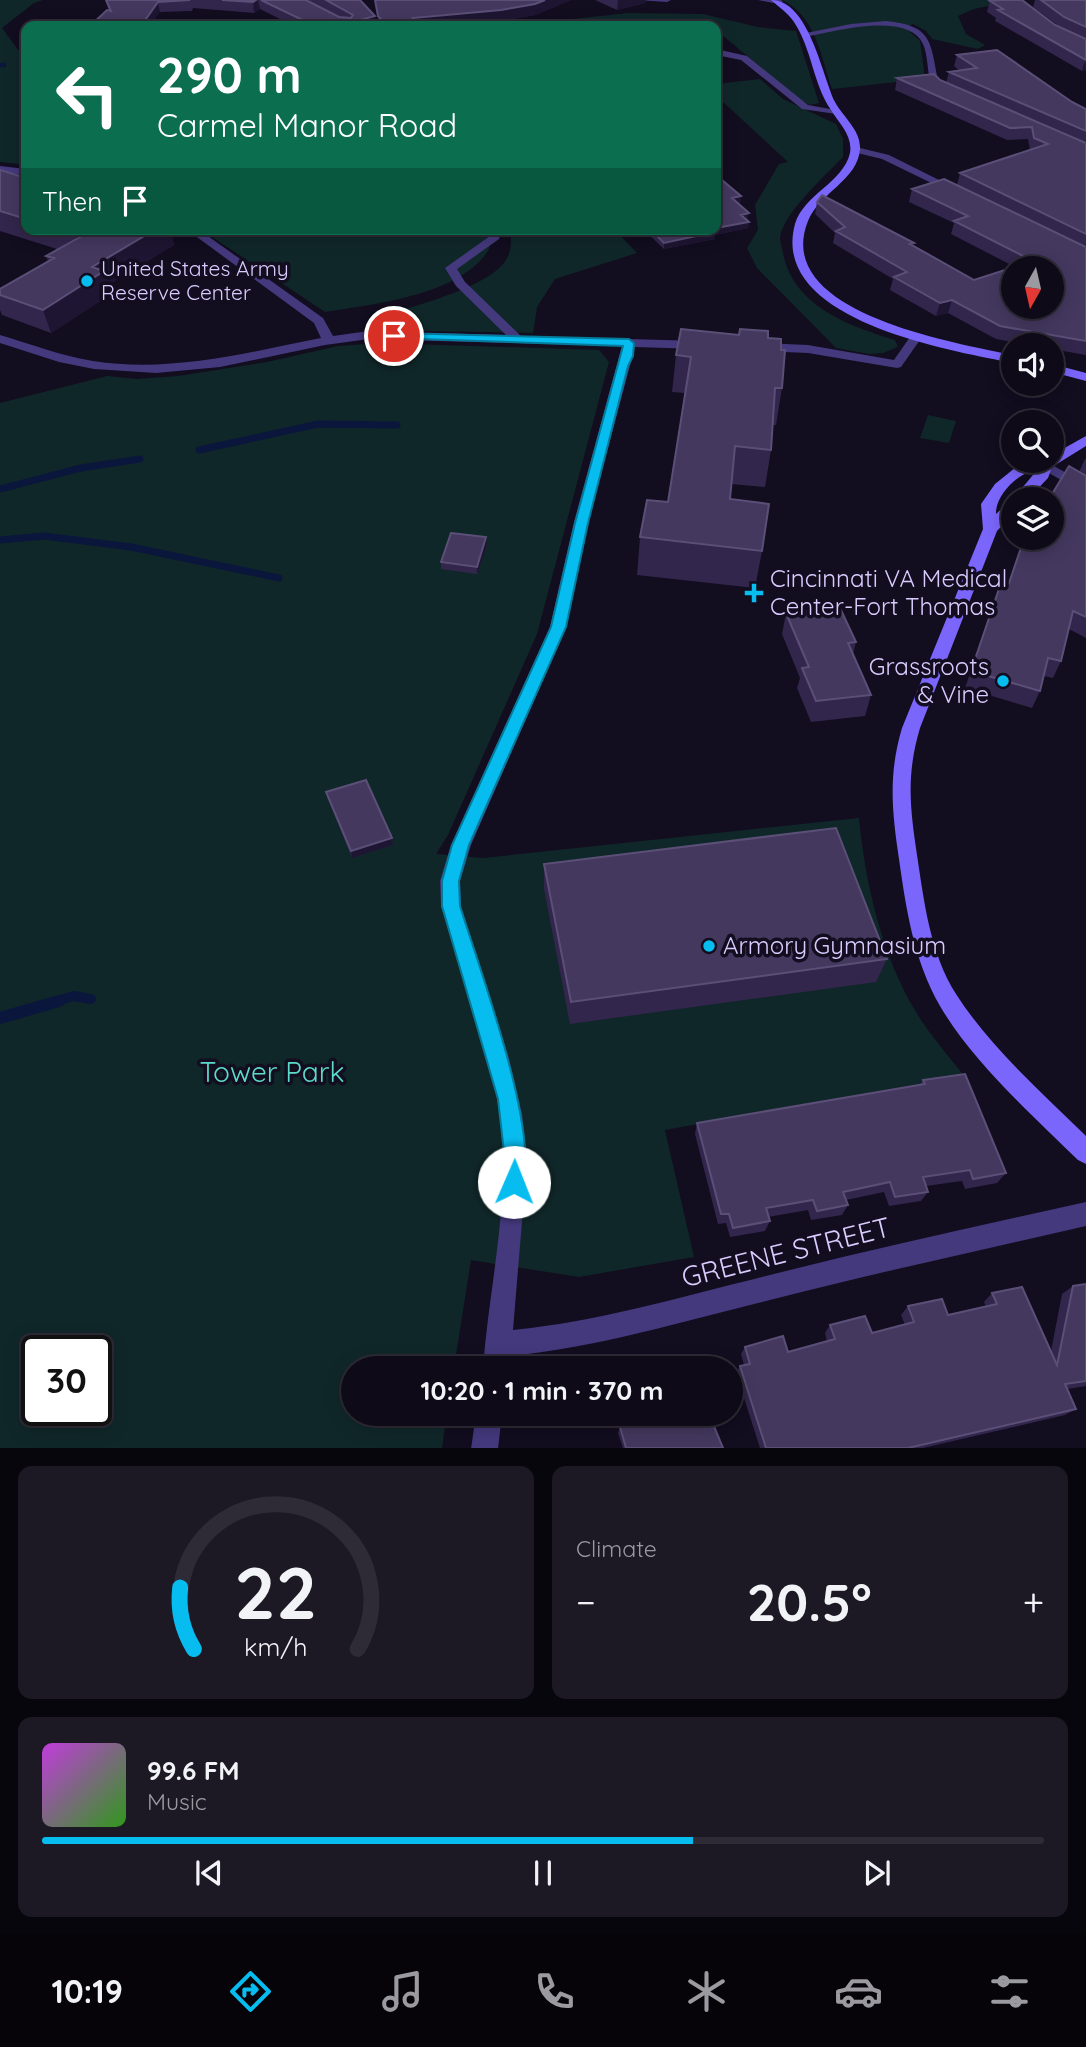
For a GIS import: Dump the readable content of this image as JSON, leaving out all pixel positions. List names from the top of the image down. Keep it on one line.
{"streets":{"street":["GREENE STREET"]},"parks":["Tower Park"],"places":{"other":["United States Army Reserve Center","Grassroots & Vine","Armory Gymnasium"],"health":["Cincinnati VA Medical Center-Fort Thomas"]},"north":"bottom","page":{"turn":["290 m","Carmel Manor Road"],"then":"Then","limit":"30","trip":"10:20 · 1 min · 370 m","tile":"Climate","heat":["−","20.5°","+"],"song":["99.6 FM","Music"],"tabs":"10:19","gauge":["22","km/h"]}}
